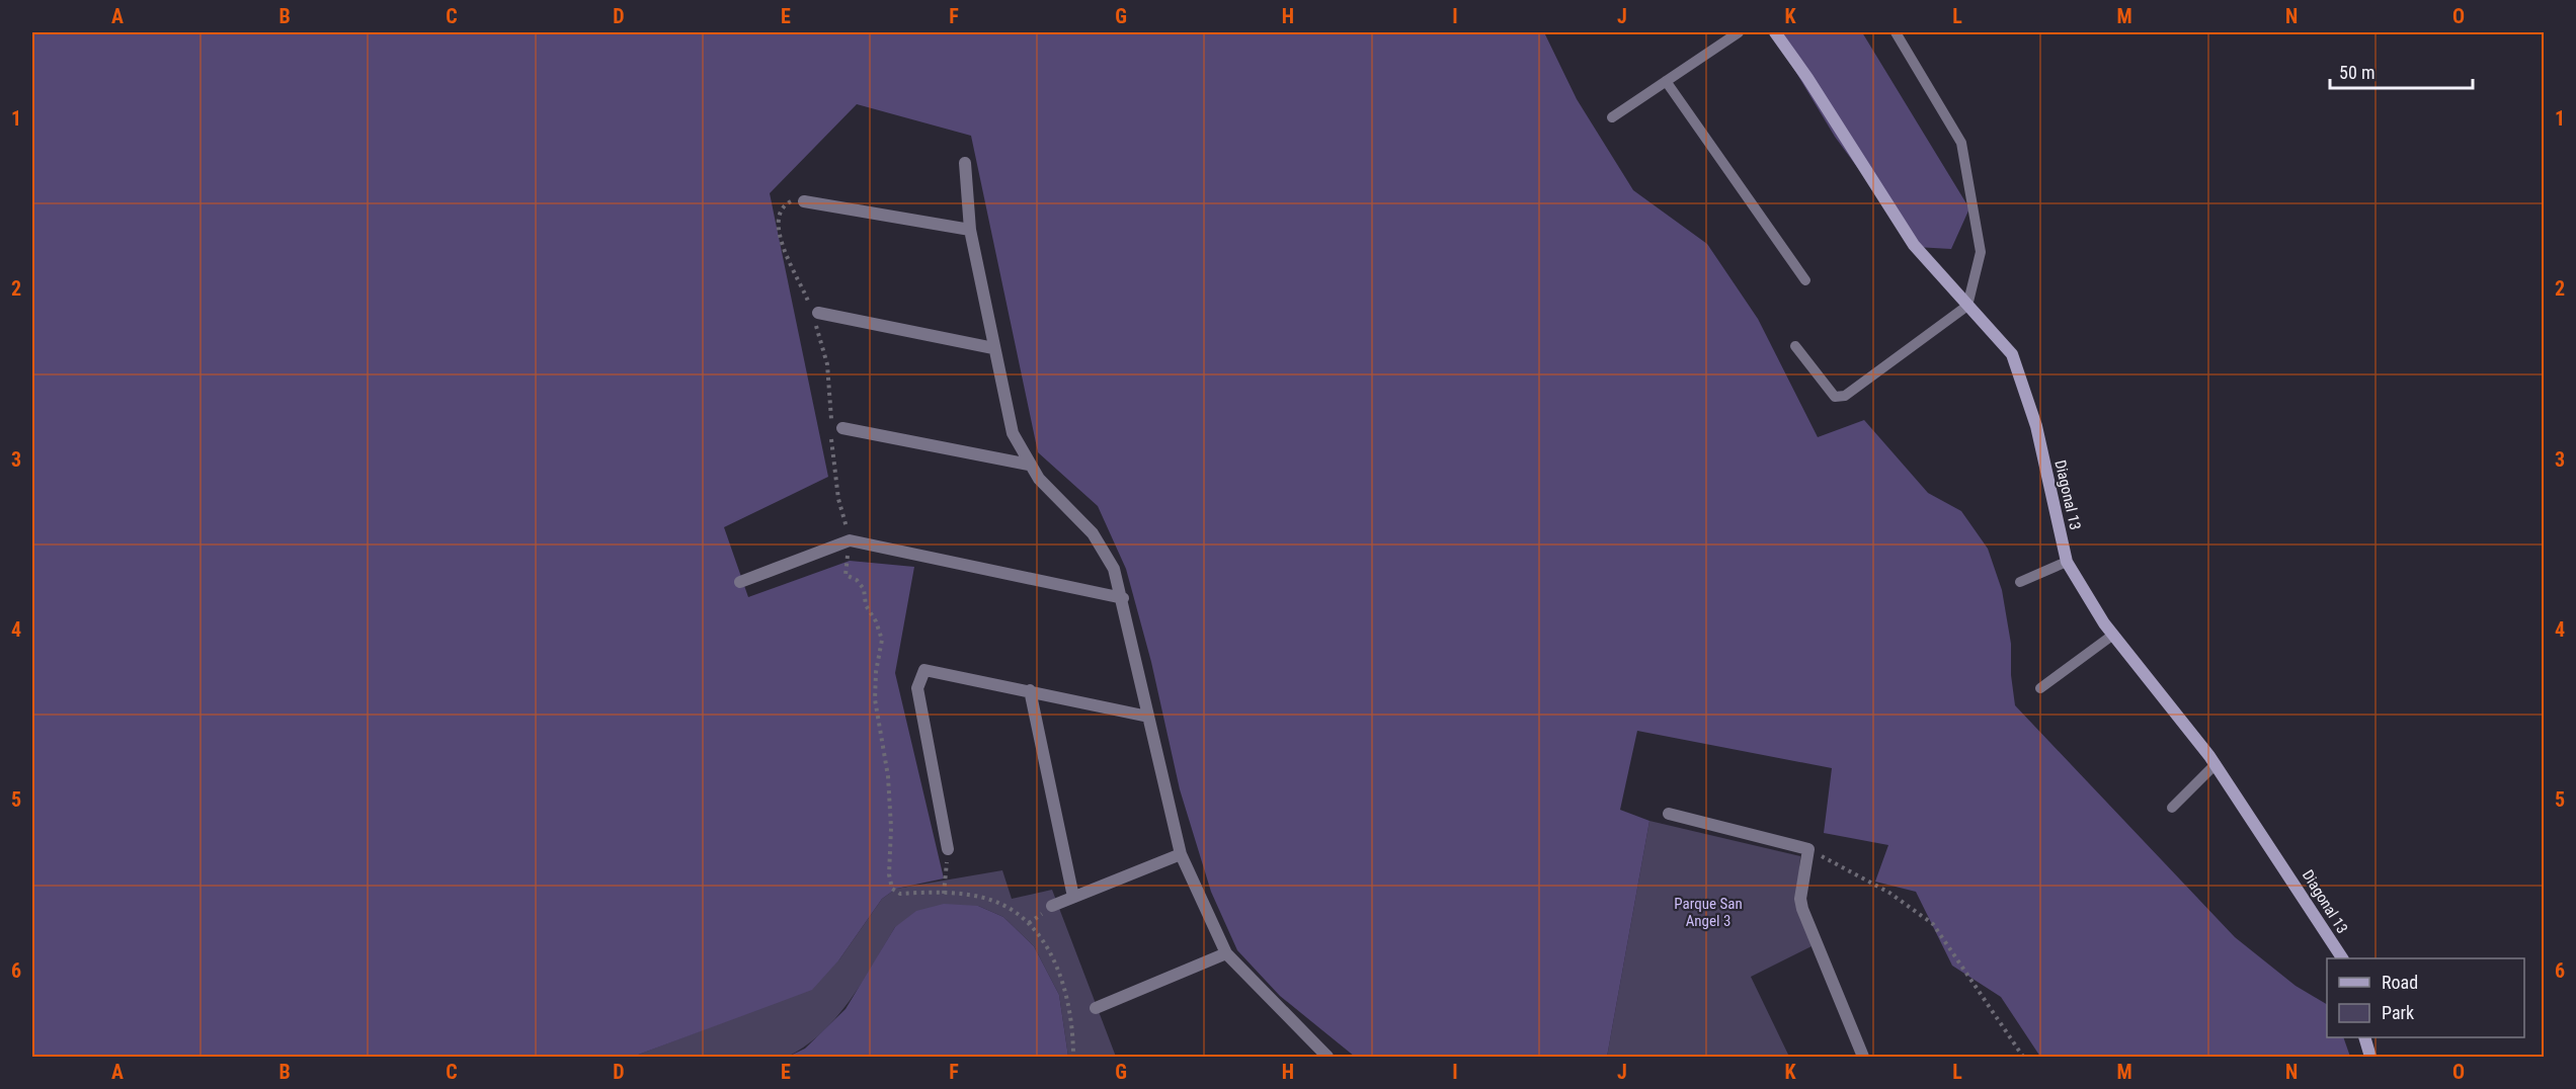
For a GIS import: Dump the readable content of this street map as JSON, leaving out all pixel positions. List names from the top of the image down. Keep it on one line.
{"streets":{"street":["Diagonal 13"]},"parks":["Parque San Angel 3"],"legend":["Road","Park"],"scale_bar":"50 m","grid":{"columns":["A","B","C","D","E","F","G","H","I","J","K","L","M","N","O"],"rows":["1","2","3","4","5","6"]}}
